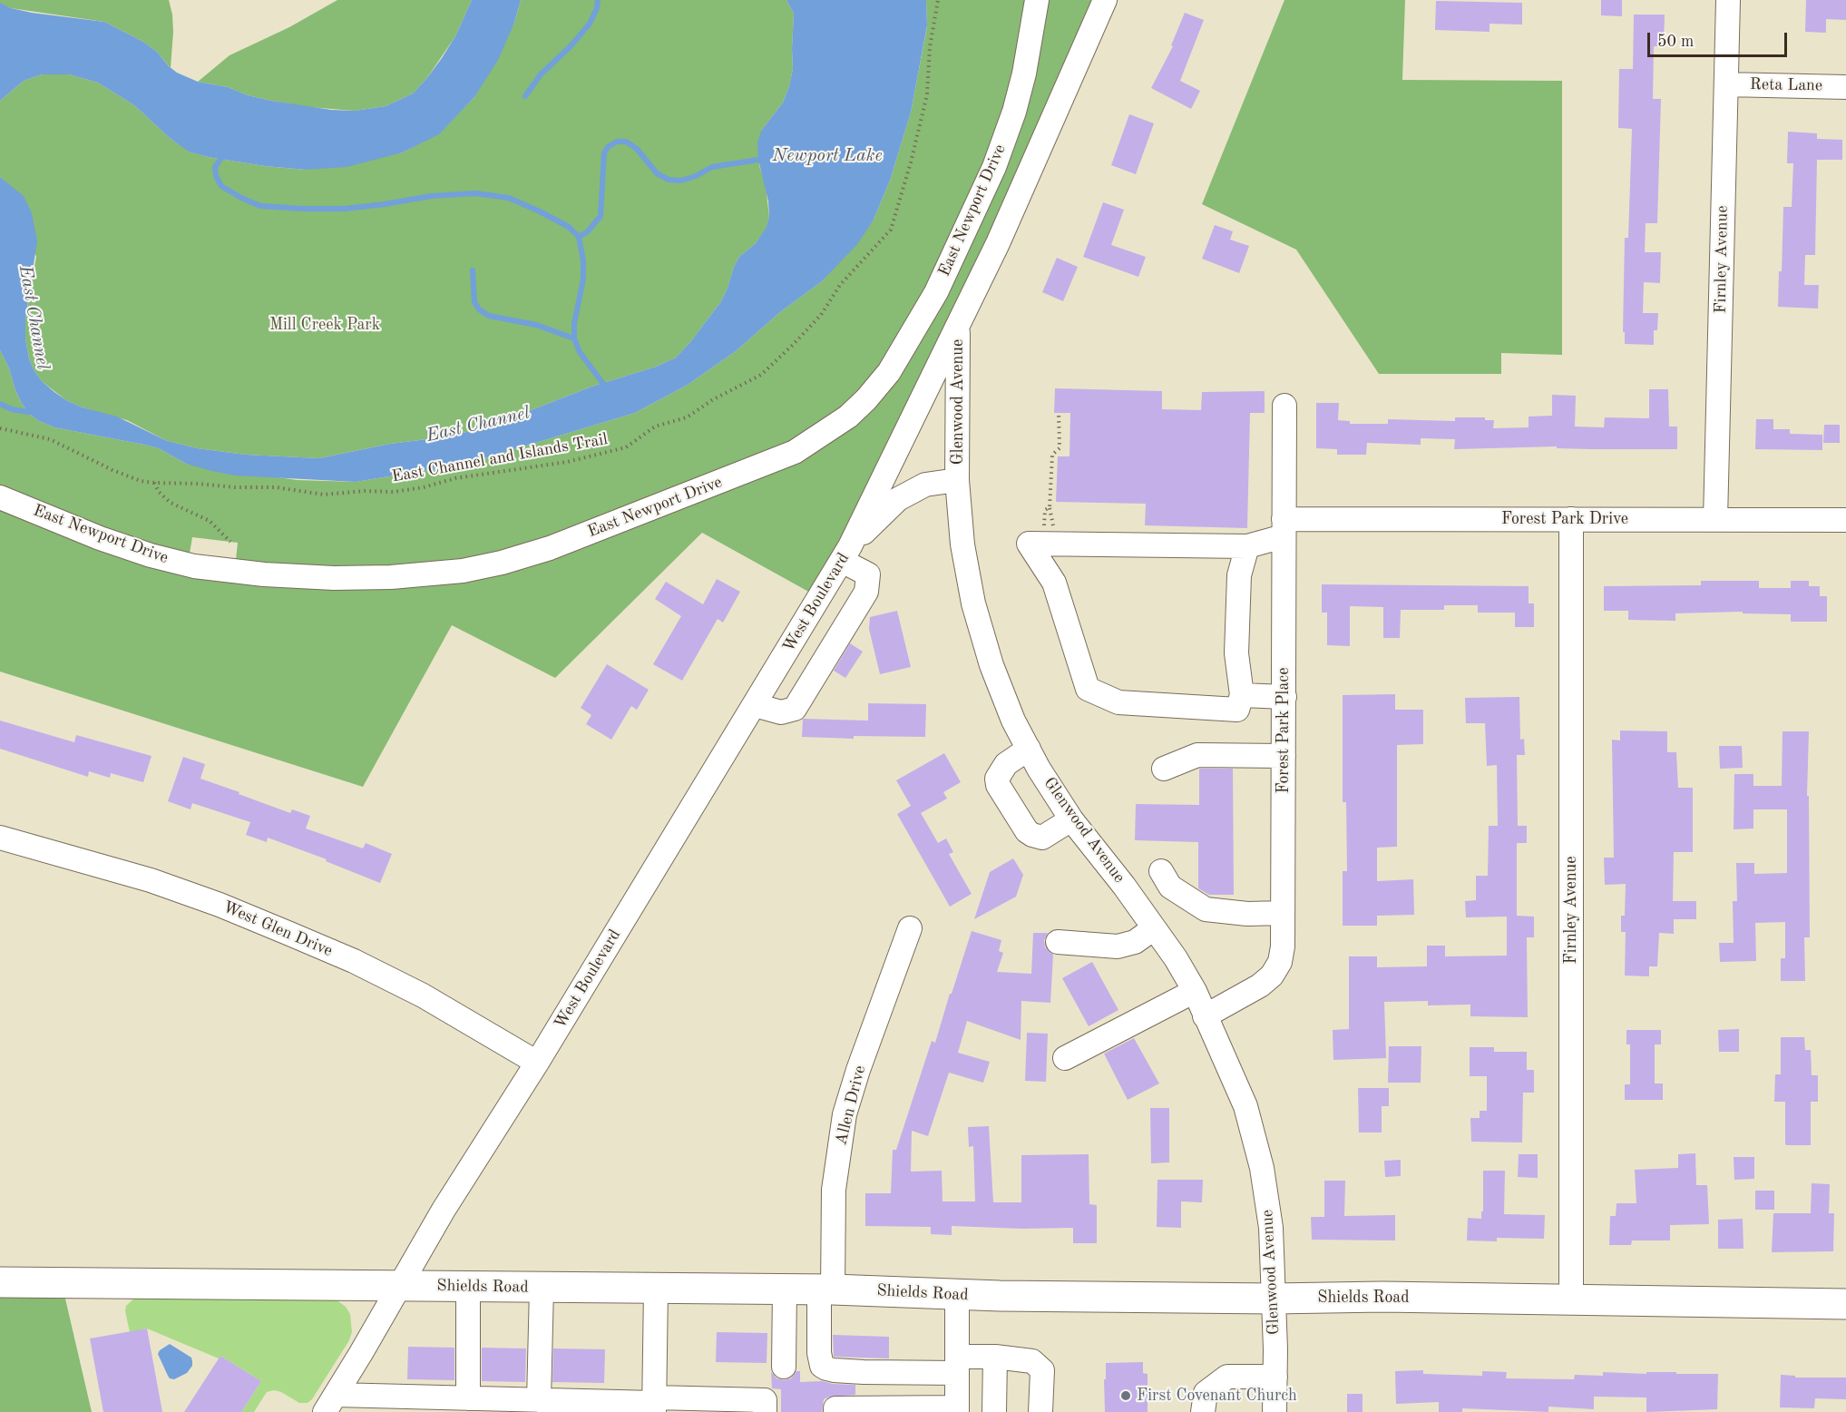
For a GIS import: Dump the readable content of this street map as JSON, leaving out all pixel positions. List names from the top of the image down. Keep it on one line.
{"streets":{"main road":["Shields Road"],"street":["Reta Lane","East Newport Drive","Firnley Avenue","Glenwood Avenue","Forest Park Drive","West Boulevard","Forest Park Place","West Glen Drive","Allen Drive"],"path":["East Channel and Islands Trail"]},"crossings":[["Reta Lane","Firnley Avenue"],["Firnley Avenue","Forest Park Drive"],["Firnley Avenue","Shields Road"],["Glenwood Avenue","West Boulevard"],["Glenwood Avenue","Forest Park Place"],["Glenwood Avenue","Shields Road"],["Forest Park Drive","Forest Park Place"],["West Boulevard","West Glen Drive"],["West Boulevard","Shields Road"],["Allen Drive","Shields Road"]],"water":["Newport Lake","East Channel"],"parks":["Mill Creek Park"],"places":["First Covenant Church"],"scale_bar":"50 m"}
